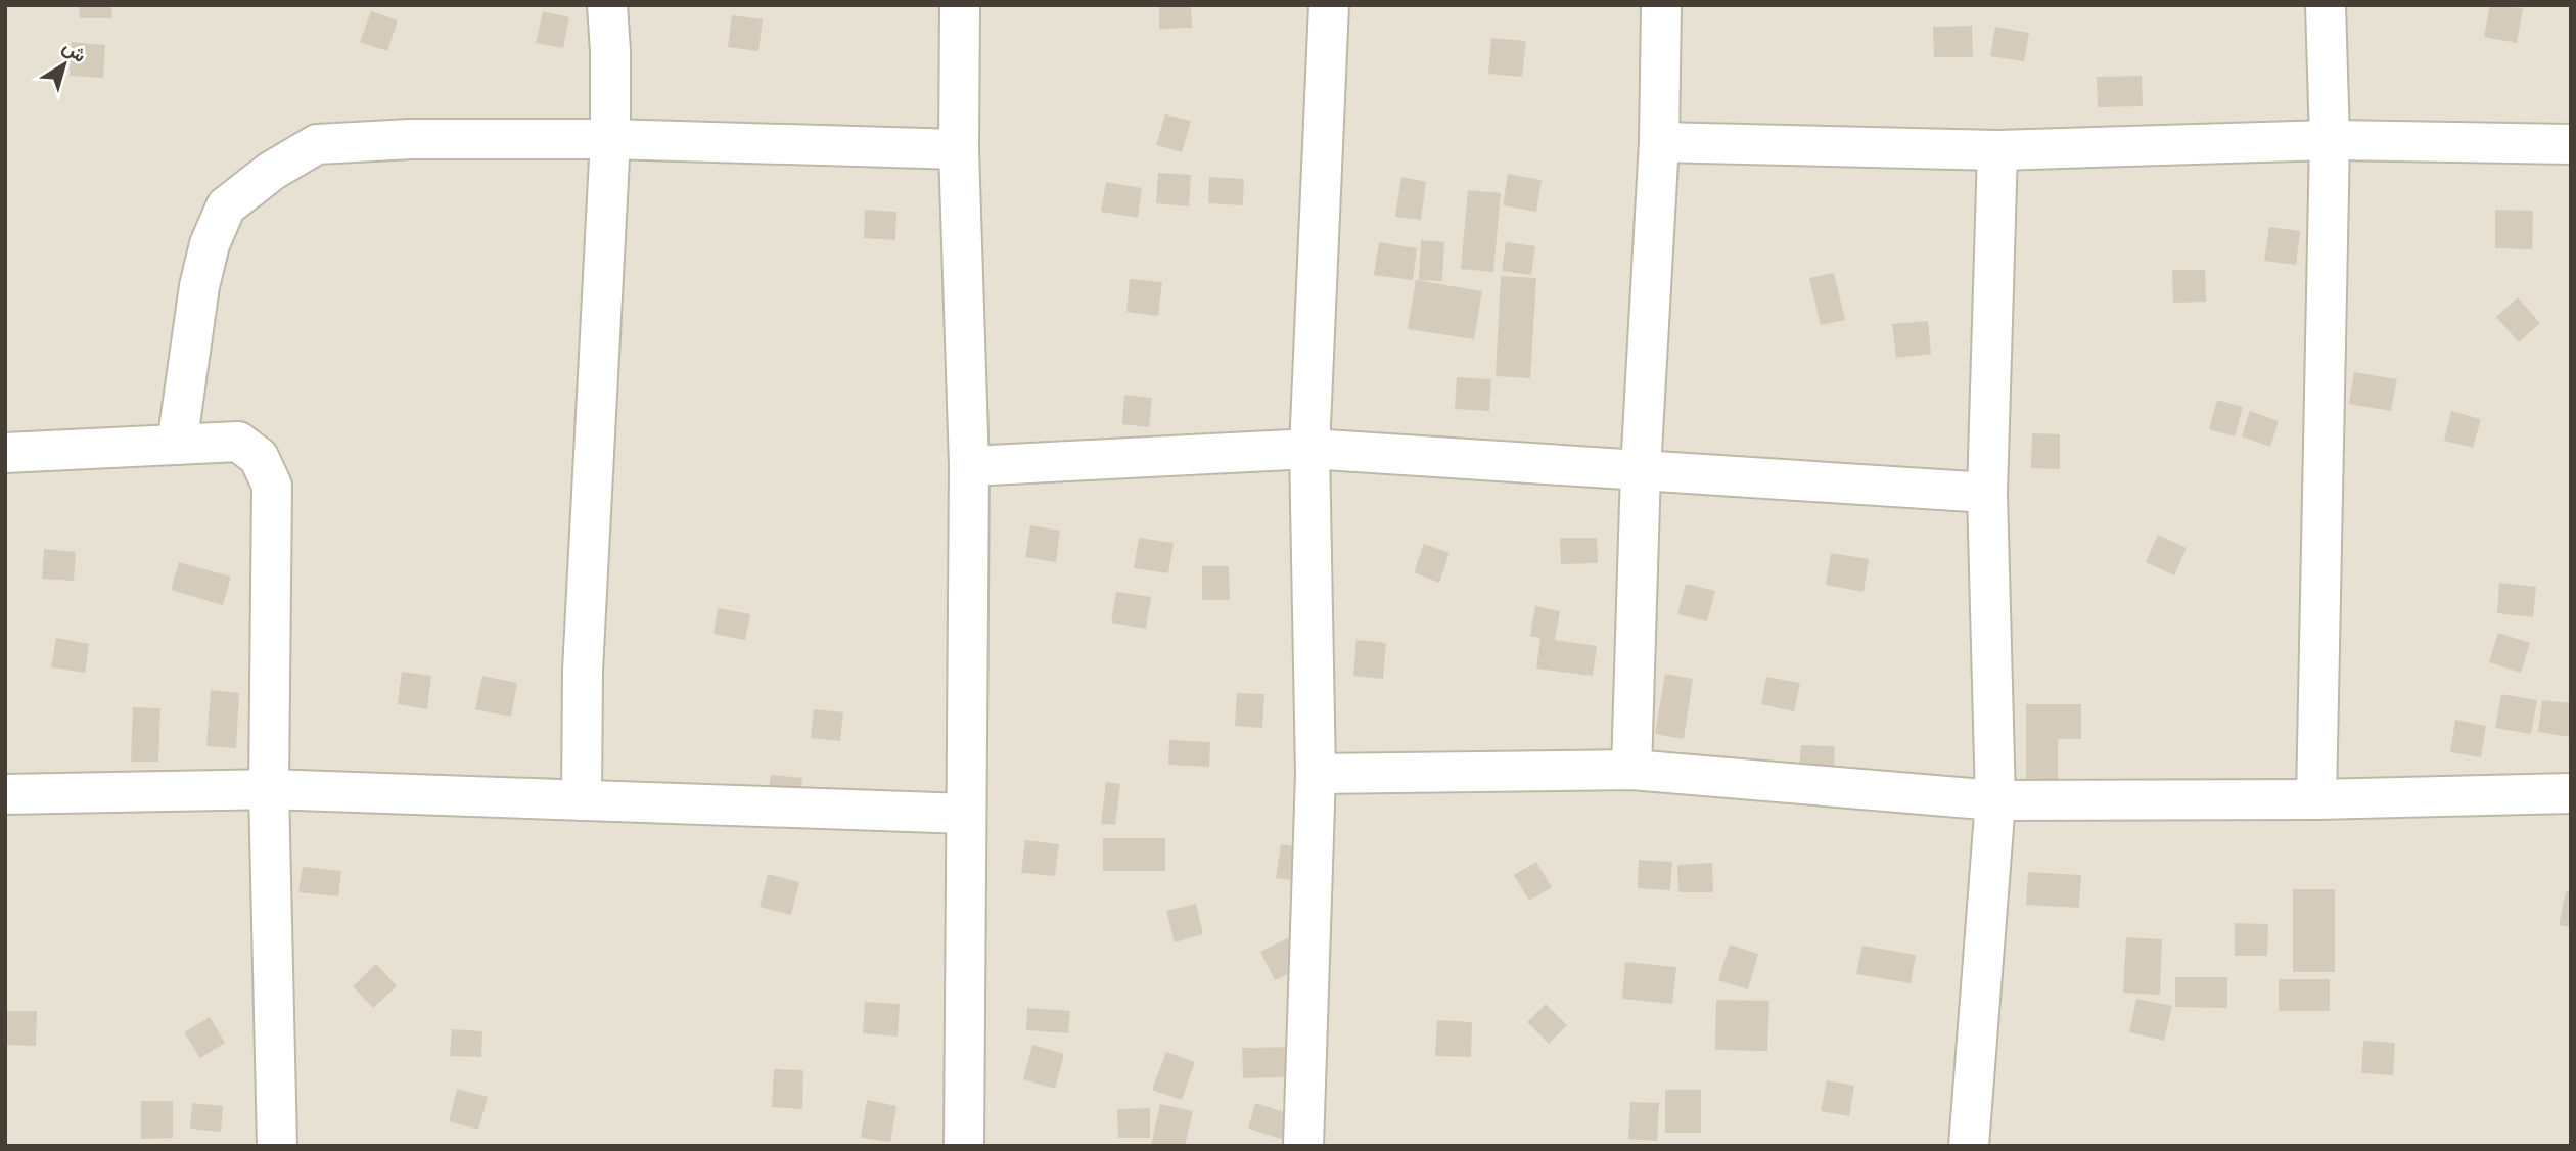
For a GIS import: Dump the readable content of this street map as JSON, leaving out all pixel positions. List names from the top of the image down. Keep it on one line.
{"north":"top right"}
